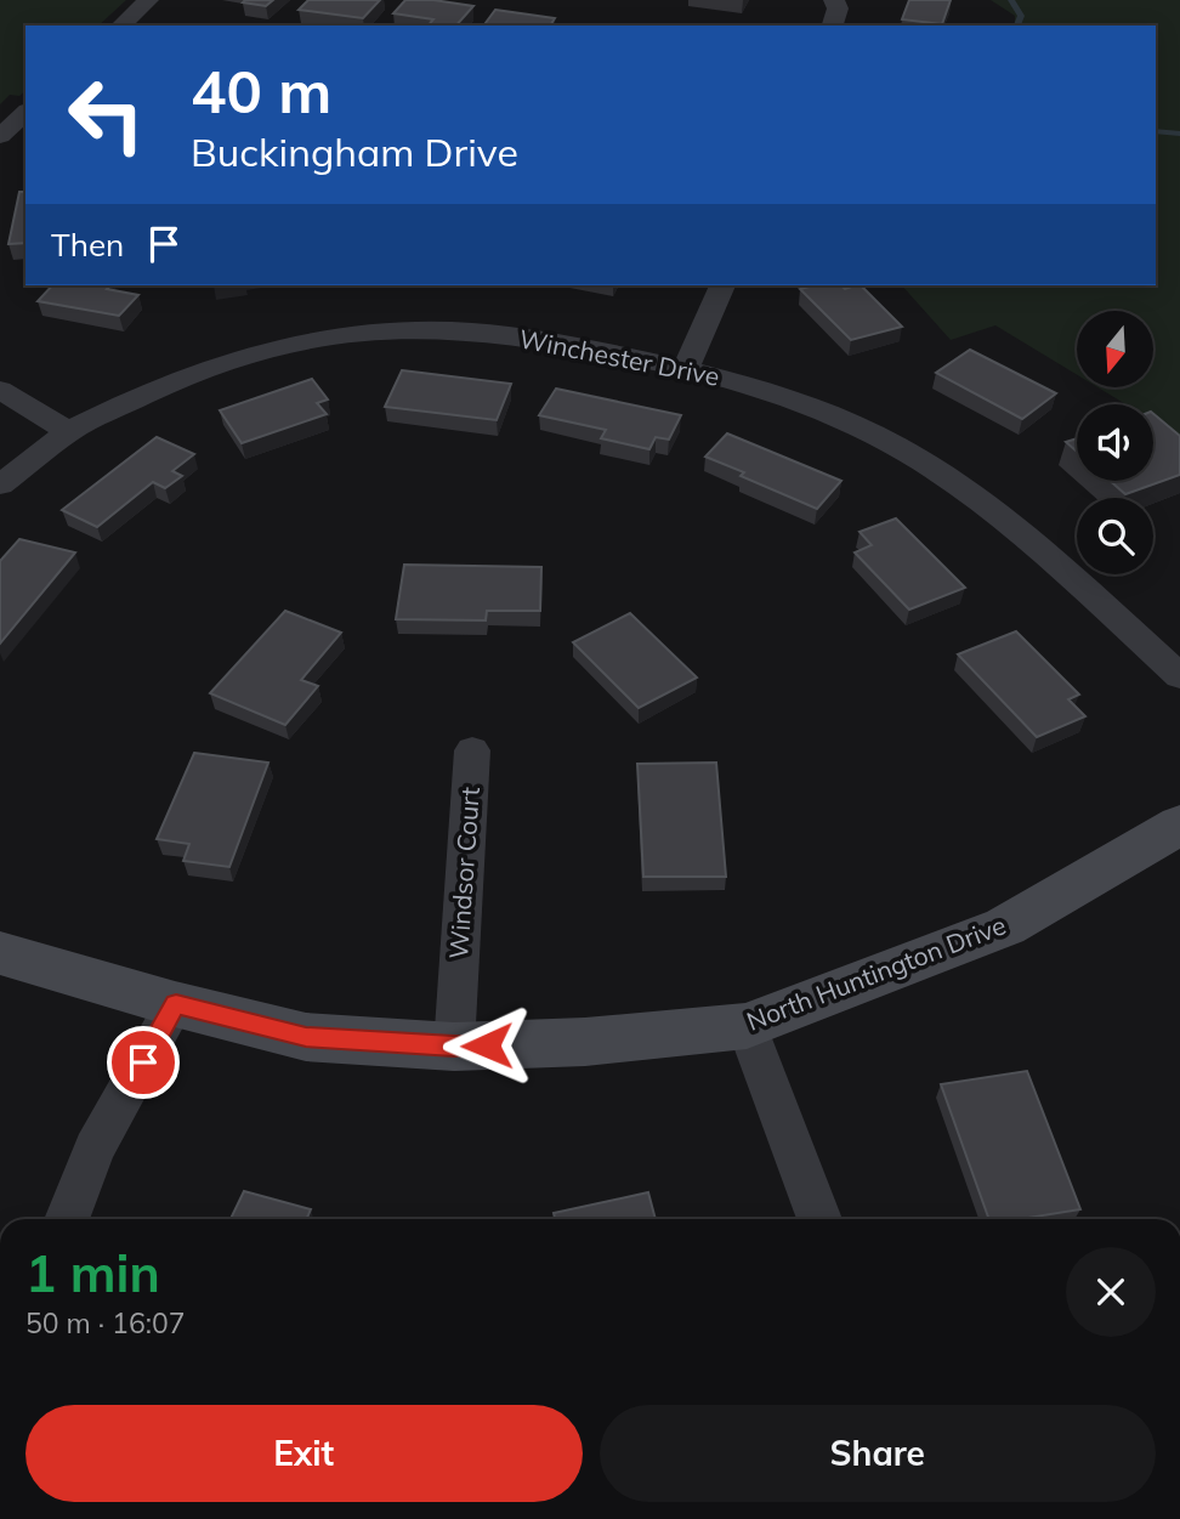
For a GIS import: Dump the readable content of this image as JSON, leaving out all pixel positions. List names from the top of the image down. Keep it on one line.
{"streets":{"street":["Winchester Drive","Windsor Court","North Huntington Drive"]},"crossings":[["Windsor Court","North Huntington Drive"]],"north":"bottom","page":{"turn":["40 m","Buckingham Drive"],"then":"Then","heading":["1 min","50 m · 16:07"],"buttons":["Exit","Share"]}}
